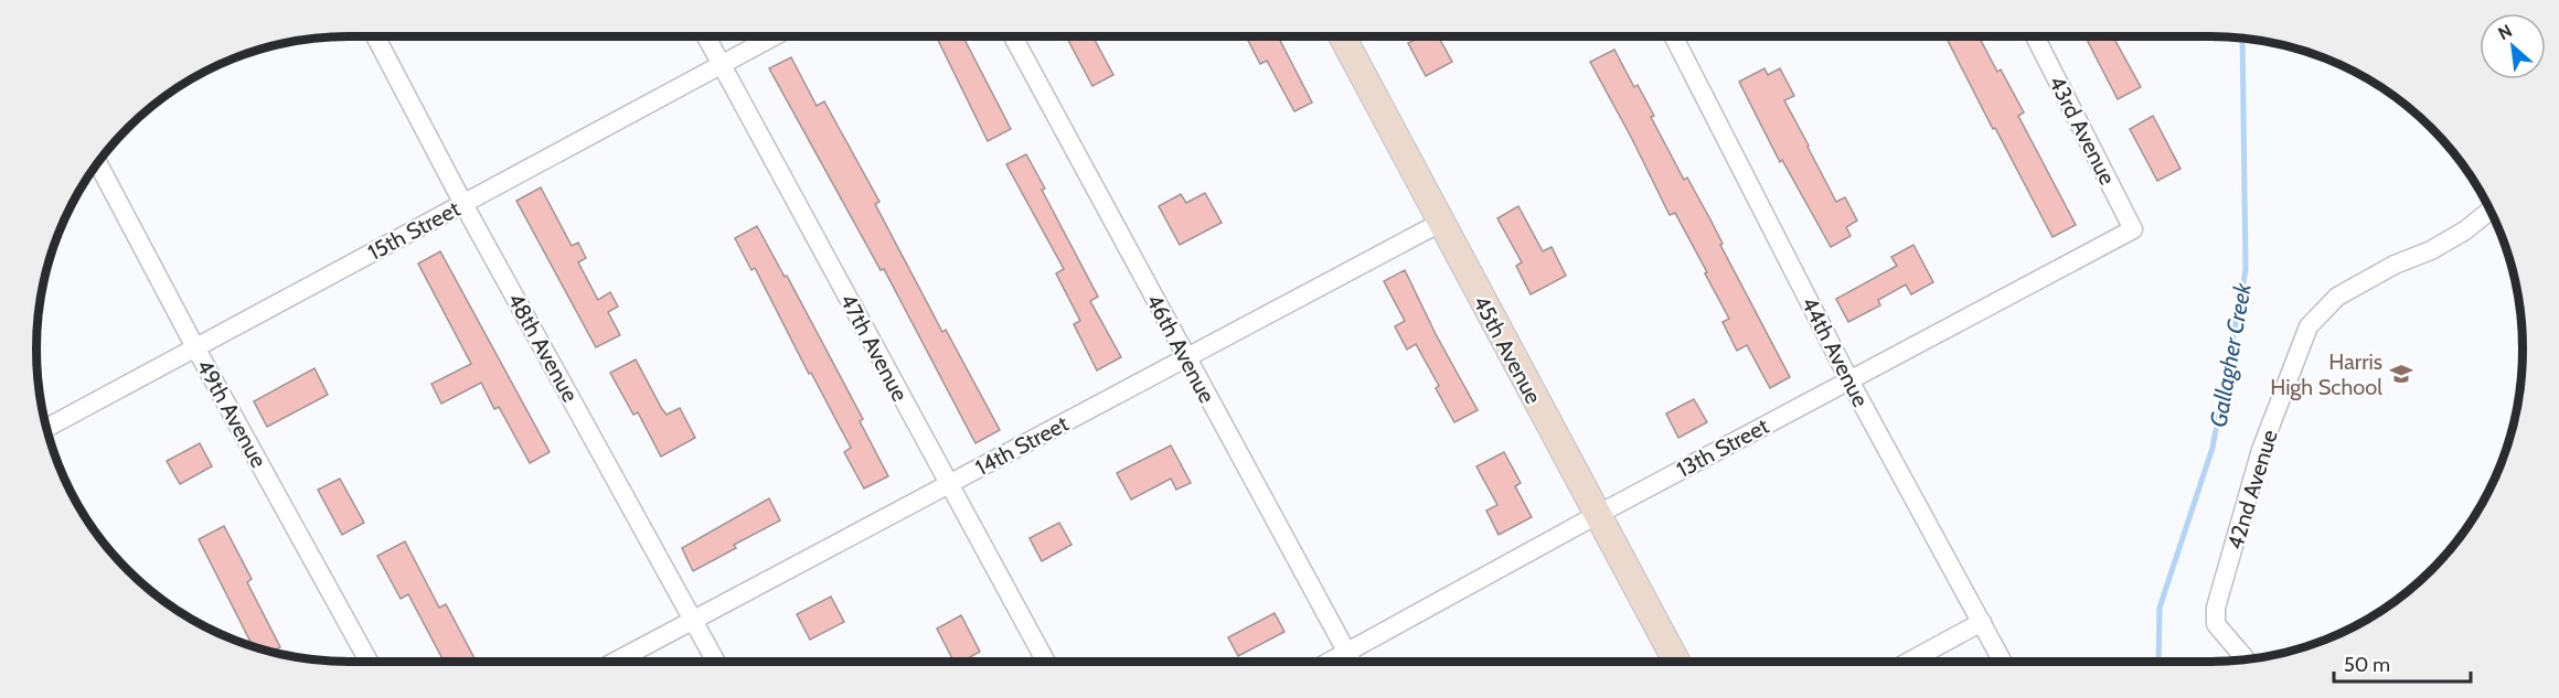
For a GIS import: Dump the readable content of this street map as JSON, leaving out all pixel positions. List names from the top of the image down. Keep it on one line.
{"streets":{"street":["43rd Avenue","15th Street","48th Avenue","47th Avenue","46th Avenue","45th Avenue","44th Avenue","49th Avenue","14th Street","13th Street","42nd Avenue"]},"crossings":[["43rd Avenue","13th Street"],["15th Street","48th Avenue"],["15th Street","47th Avenue"],["15th Street","49th Avenue"],["48th Avenue","14th Street"],["47th Avenue","14th Street"],["46th Avenue","14th Street"],["46th Avenue","13th Street"],["45th Avenue","14th Street"],["45th Avenue","13th Street"],["44th Avenue","13th Street"]],"water":["Gallagher Creek"],"places":{"school or university":["Harris High School"]},"scale_bar":"50 m","north":"top left"}
